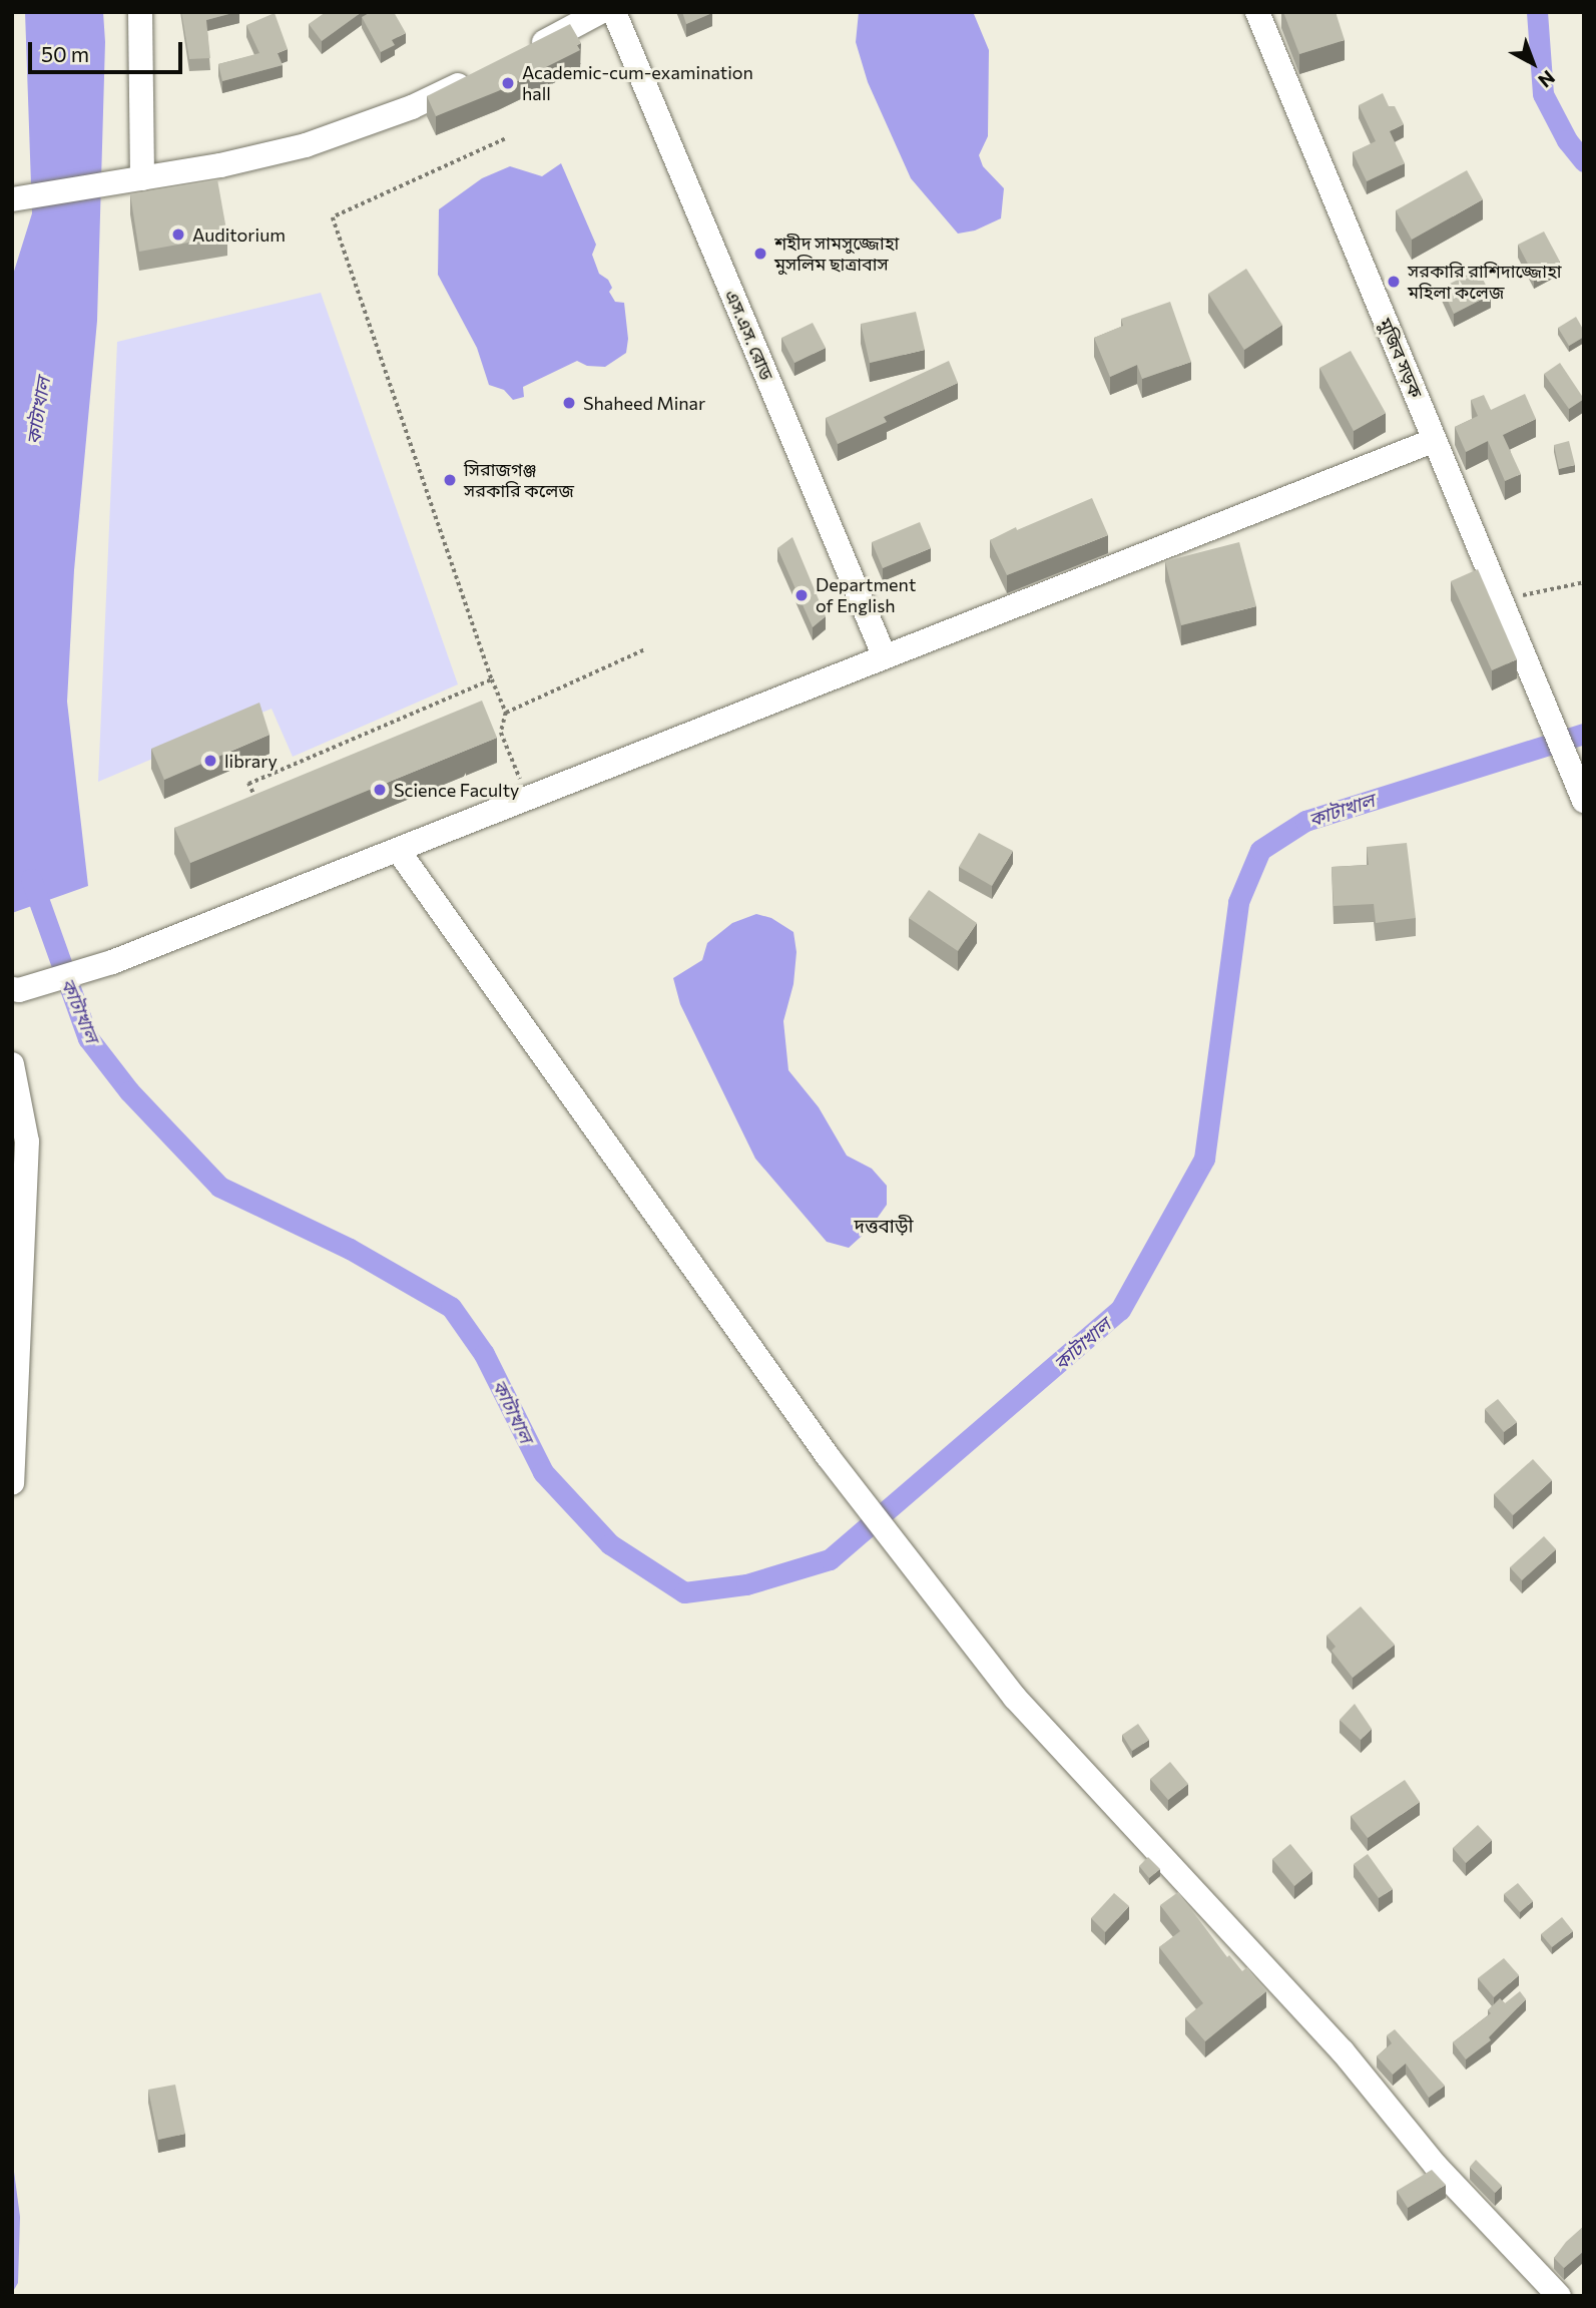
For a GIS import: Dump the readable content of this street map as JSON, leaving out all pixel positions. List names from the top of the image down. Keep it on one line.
{"streets":{"street":["এস.এস. রোড","মুজিব সড়ক"]},"districts":["দত্তবাড়ী"],"water":["কাটাখাল"],"places":["Academic-cum-examination hall","Auditorium","শহীদ সামসুজ্জোহা মুসলিম ছাত্রাবাস","সরকারি রাশিদাজ্জোহা মহিলা কলেজ","Shaheed Minar","সিরাজগঞ্জ সরকারি কলেজ","Department of English","library","Science Faculty"],"scale_bar":"50 m","north":"bottom right"}
